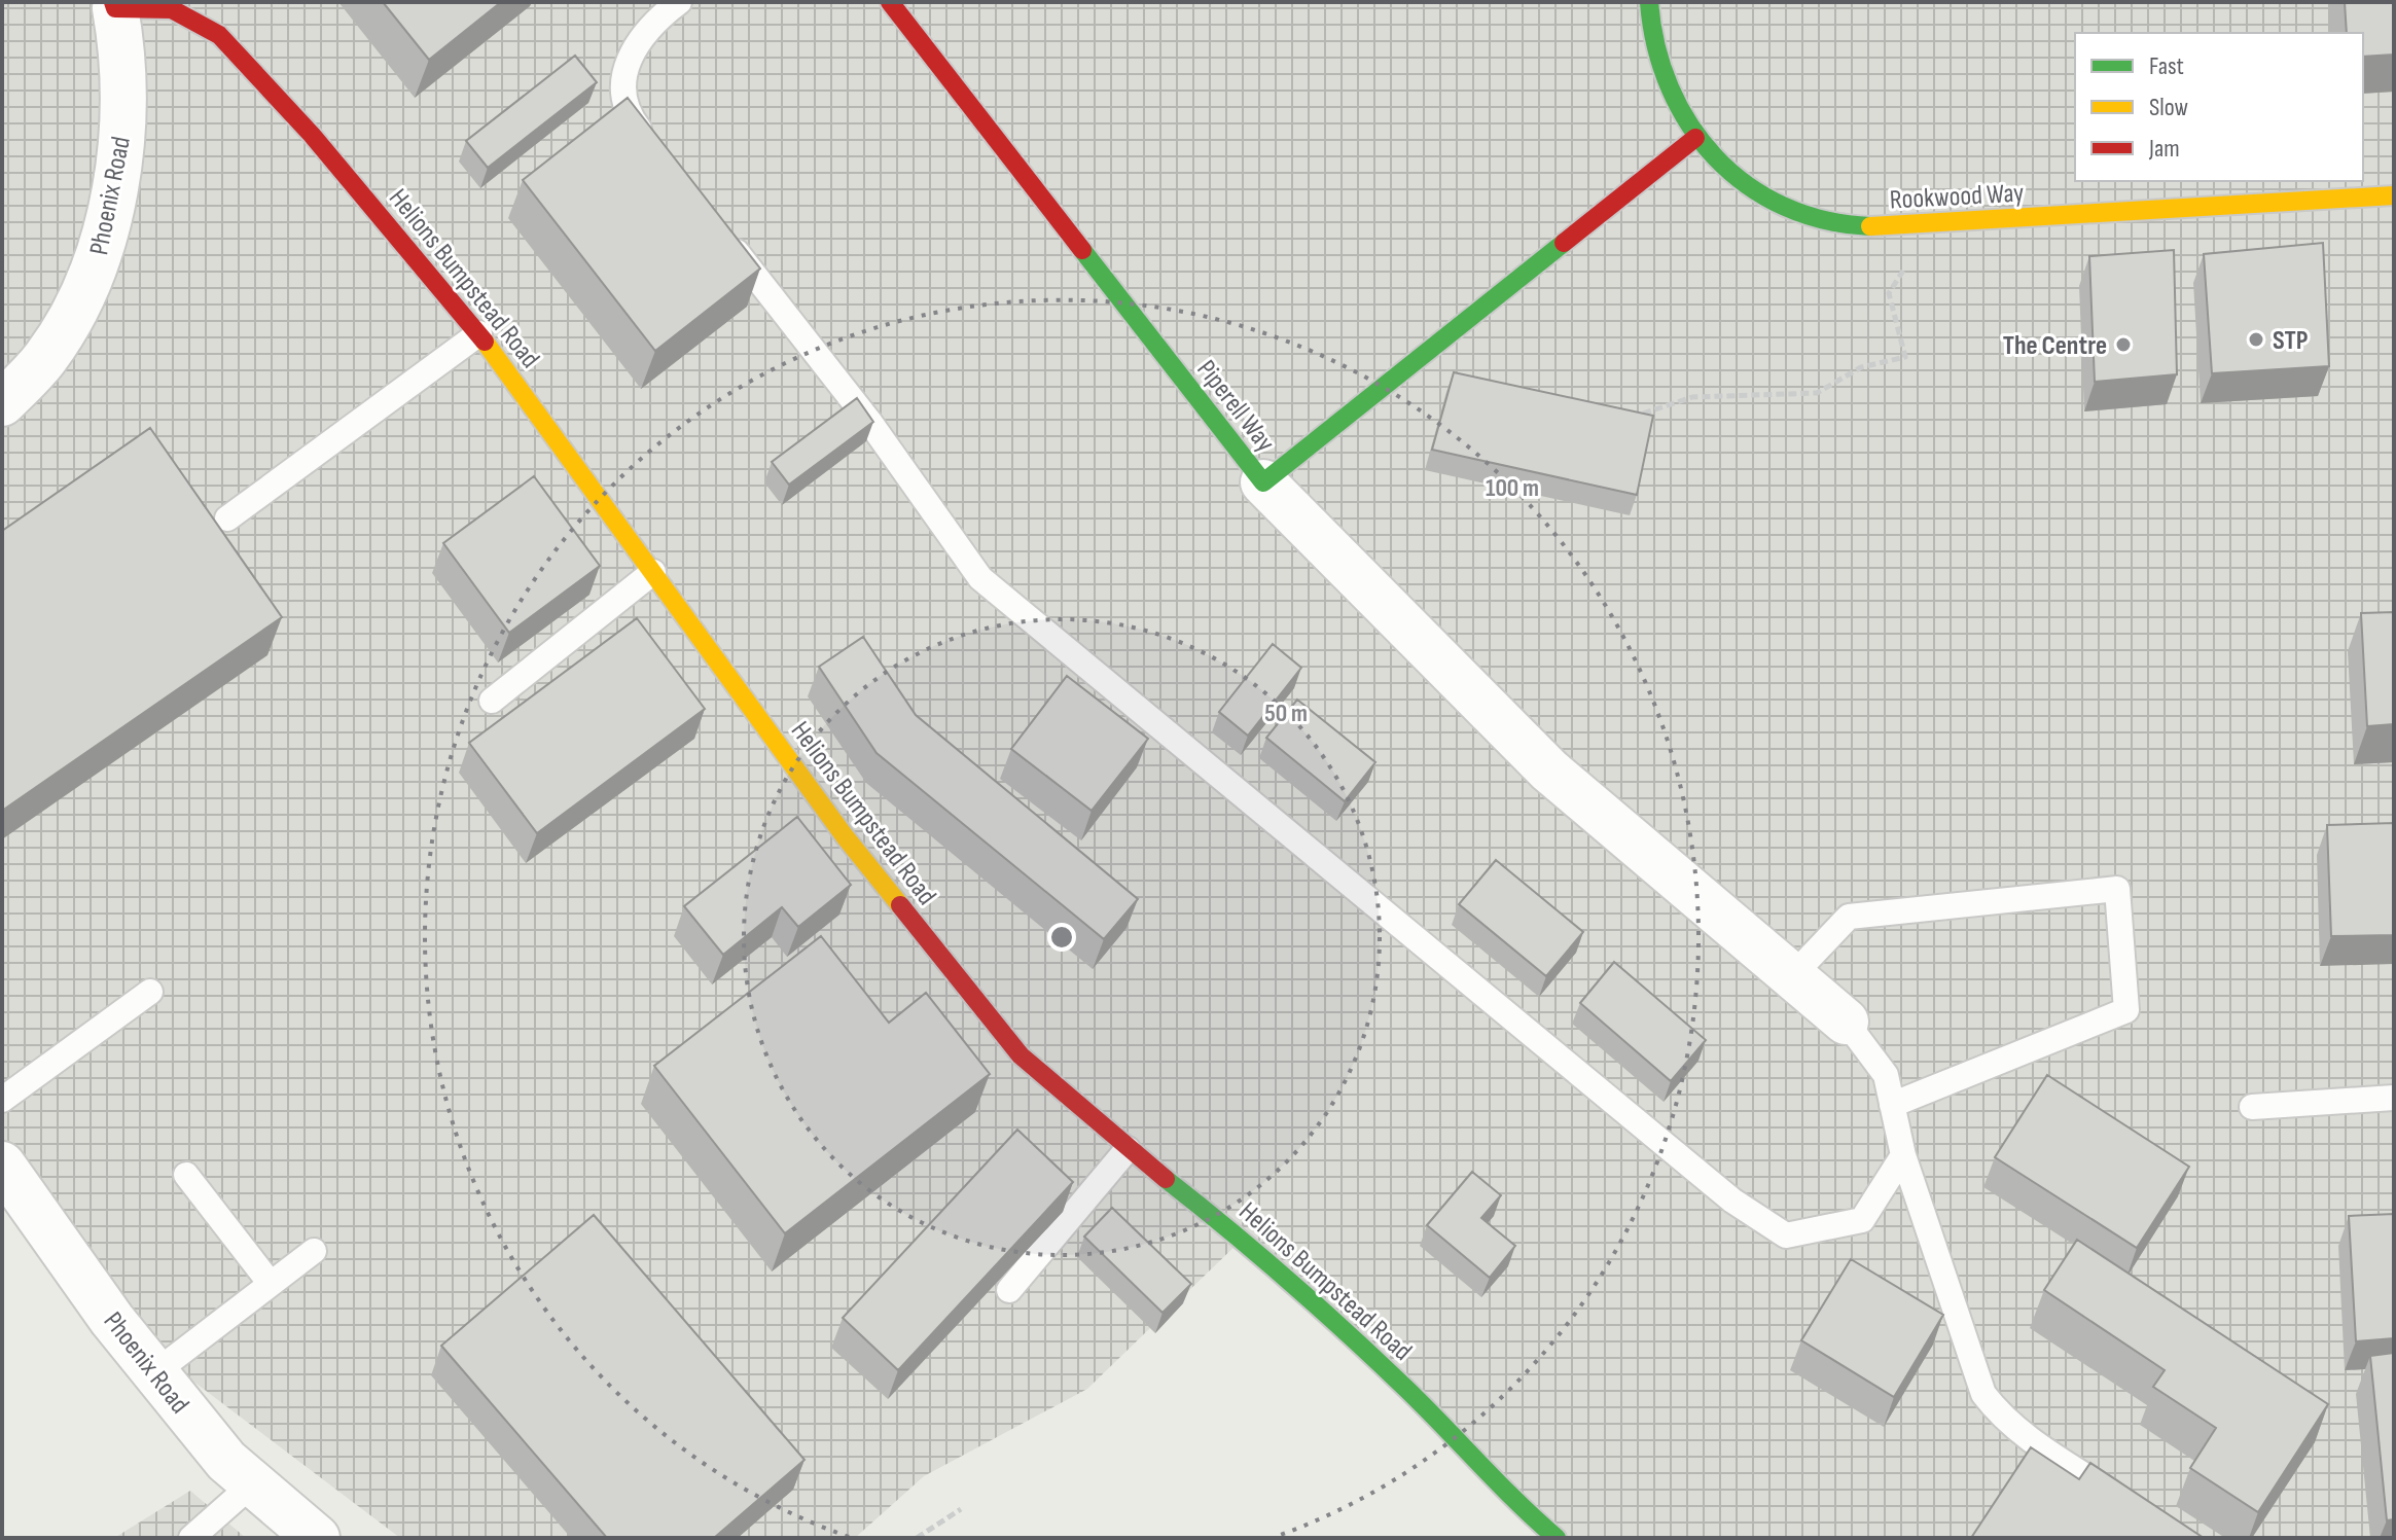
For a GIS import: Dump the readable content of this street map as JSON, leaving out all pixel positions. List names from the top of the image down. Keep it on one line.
{"streets":{"street":["Phoenix Road","Rookwood Way","Helions Bumpstead Road","Piperell Way"]},"crossings":[["Phoenix Road","Helions Bumpstead Road"],["Rookwood Way","Piperell Way"]],"places":["STP","The Centre"],"legend":["Fast","Slow","Jam"],"rings":["100 m","50 m"]}
